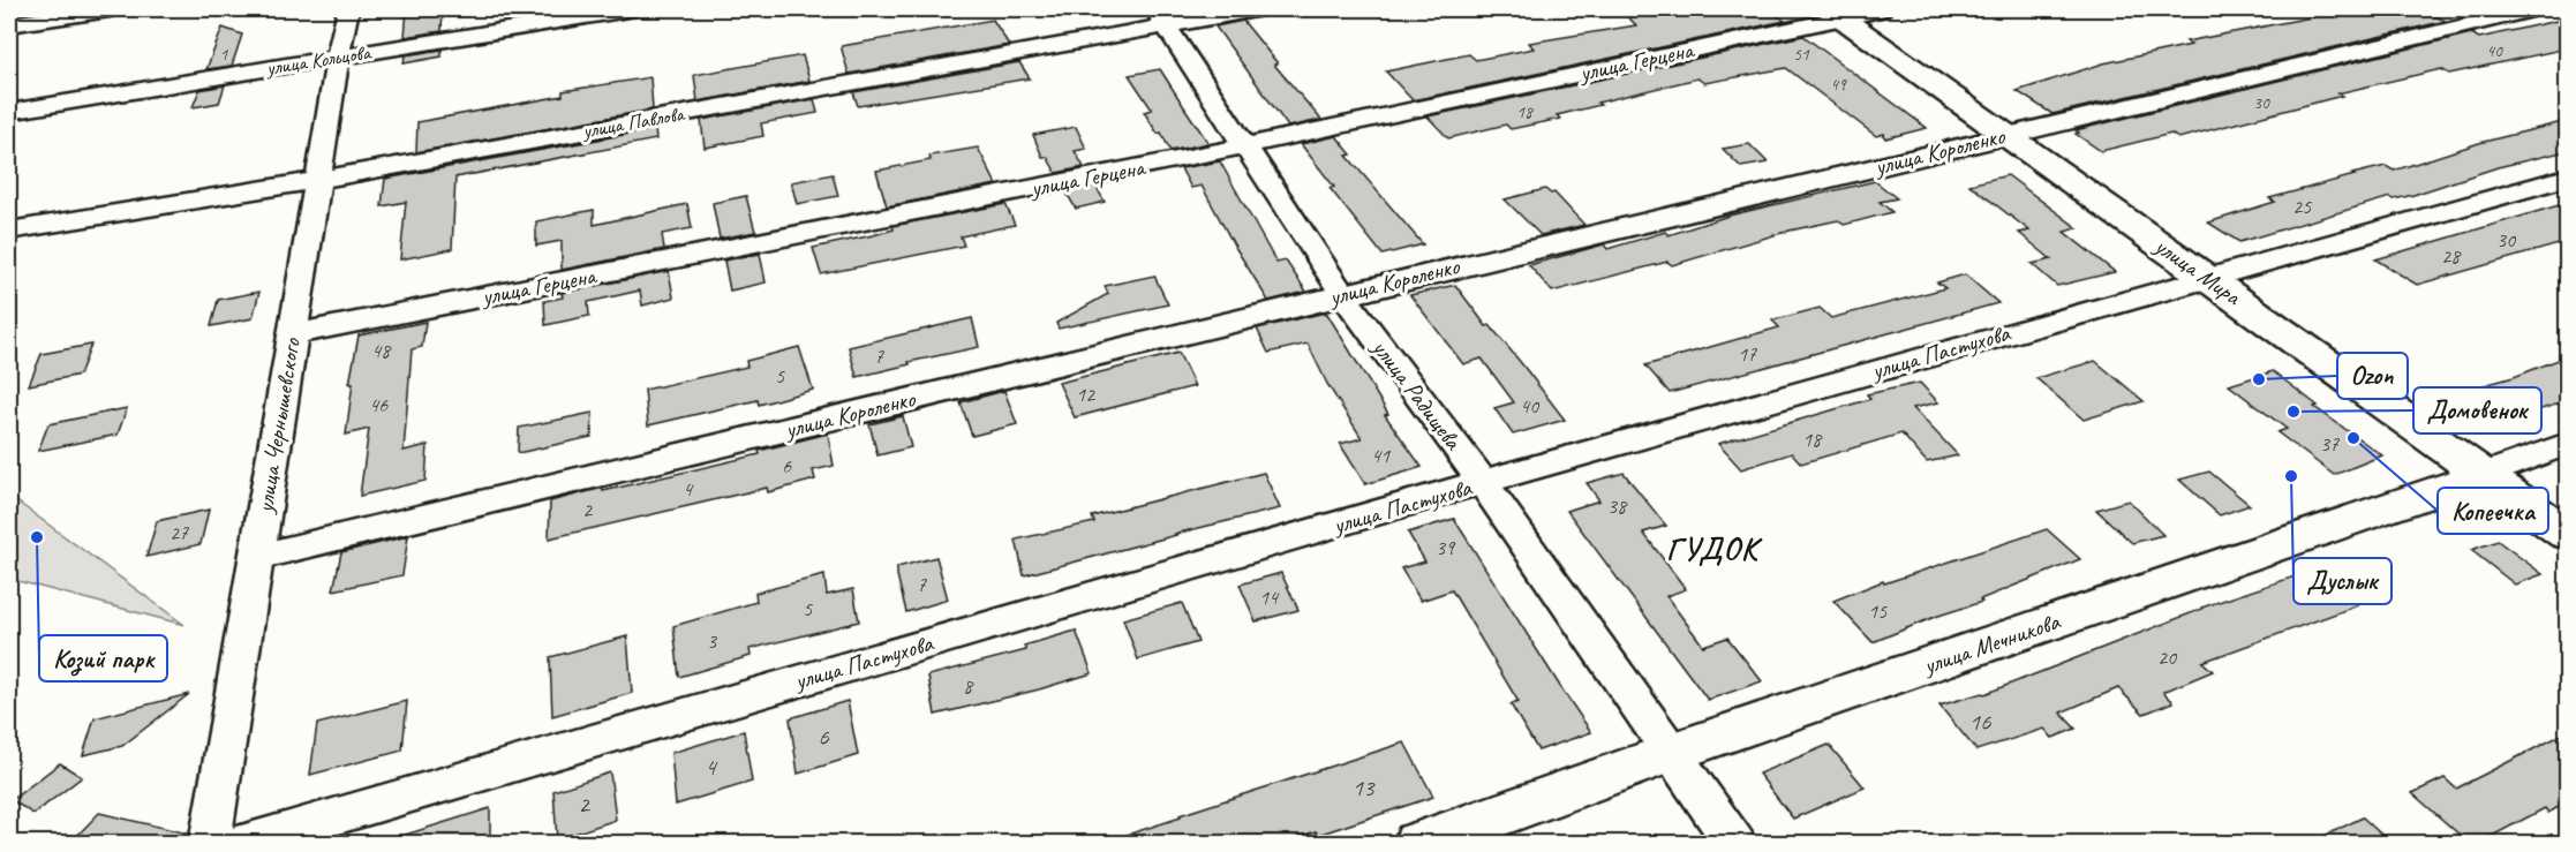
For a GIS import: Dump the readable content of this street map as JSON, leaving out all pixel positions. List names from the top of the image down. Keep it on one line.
{"streets":{"main road":["улица Мира","улица Мечникова"],"street":["улица Кольцова","улица Герцена","улица Павлова","улица Короленко","улица Пастухова","улица Радищева","улица Чернышевского"]},"crossings":[["улица Кольцова","улица Чернышевского"],["улица Герцена","улица Мира"],["улица Герцена","улица Радищева"],["улица Герцена","улица Чернышевского"],["улица Павлова","улица Радищева"],["улица Павлова","улица Чернышевского"],["улица Короленко","улица Мира"],["улица Короленко","улица Радищева"],["улица Короленко","улица Чернышевского"],["улица Мира","улица Пастухова"],["улица Мира","улица Мечникова"],["улица Пастухова","улица Радищева"],["улица Радищева","улица Мечникова"]],"districts":["ГУДОК"],"places":["Ozon","Домовенок","Копеечка","Дуслык","Козий парк"],"house_numbers":["40","1","51","49","30","18","25","30","28","48","17","7","5","12","46","40","18","37","41","6","4","38","2","27","39","7","14","5","15","3","20","8","16","6","4","13","2"]}
